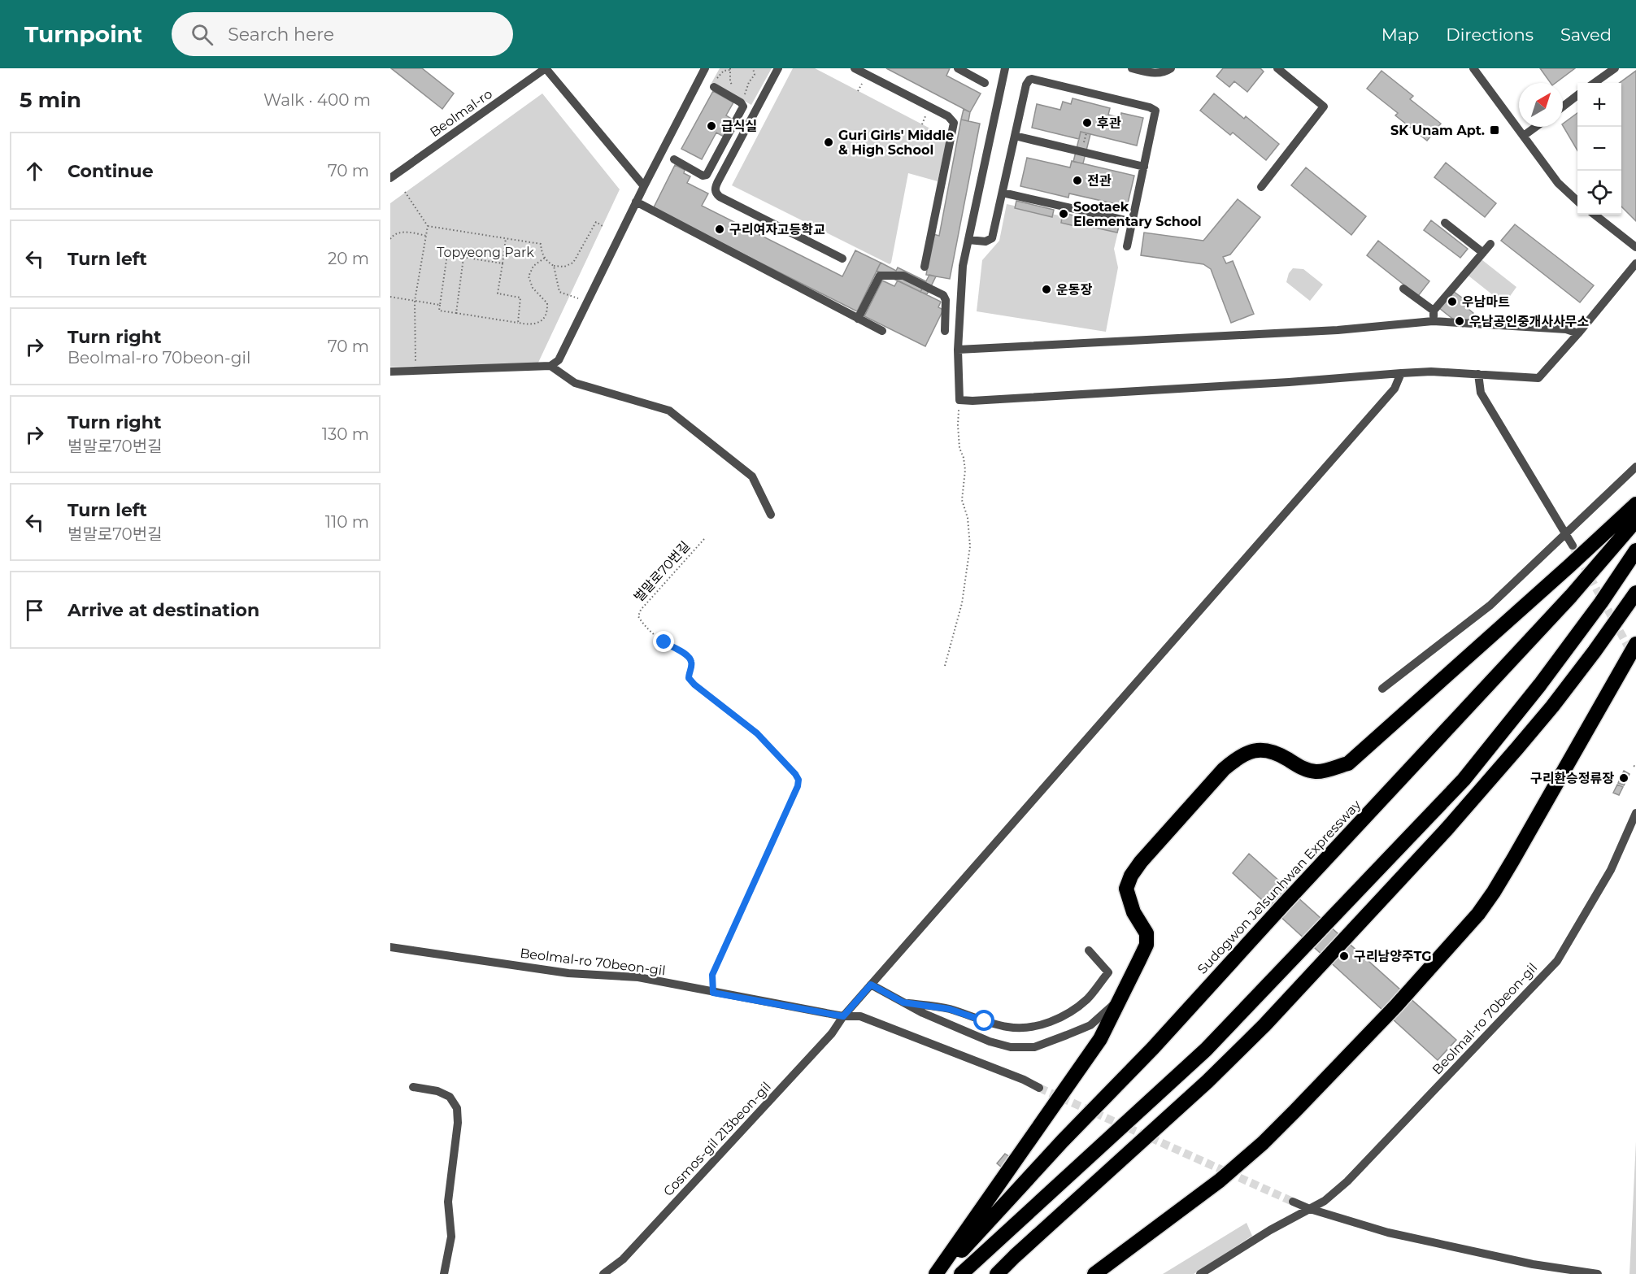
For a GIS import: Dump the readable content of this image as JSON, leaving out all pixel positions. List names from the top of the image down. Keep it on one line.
{"streets":{"highway":["Sudogwon Je1sunhwan Expressway"],"street":["Beolmal-ro","Beolmal-ro 70beon-gil","Cosmos-gil 213beon-gil"],"path":["벌말로70번길"]},"crossings":[["벌말로70번길","Beolmal-ro 70beon-gil"],["Beolmal-ro 70beon-gil","Cosmos-gil 213beon-gil"]],"parks":["Topyeong Park"],"places":{"other":["후관","급식실","Guri Girls' Middle & High School","전관","Sootaek Elementary School","구리여자고등학교","운동장","우남마트","우남공인중개사사무소","구리환승정류장","구리남양주TG"],"transit":["SK Unam Apt."]},"north":"top right","page":{"header":"Turnpoint","search":"Search here","nav":["Map","Directions","Saved"],"heading":["5 min","Walk · 400 m"],"map_buttons":["+","−"],"list":[["Continue","70 m"],["Turn left","20 m"],["Turn right","Beolmal-ro 70beon-gil","70 m"],["Turn right","벌말로70번길","130 m"],["Turn left","벌말로70번길","110 m"],"Arrive at destination"]}}
